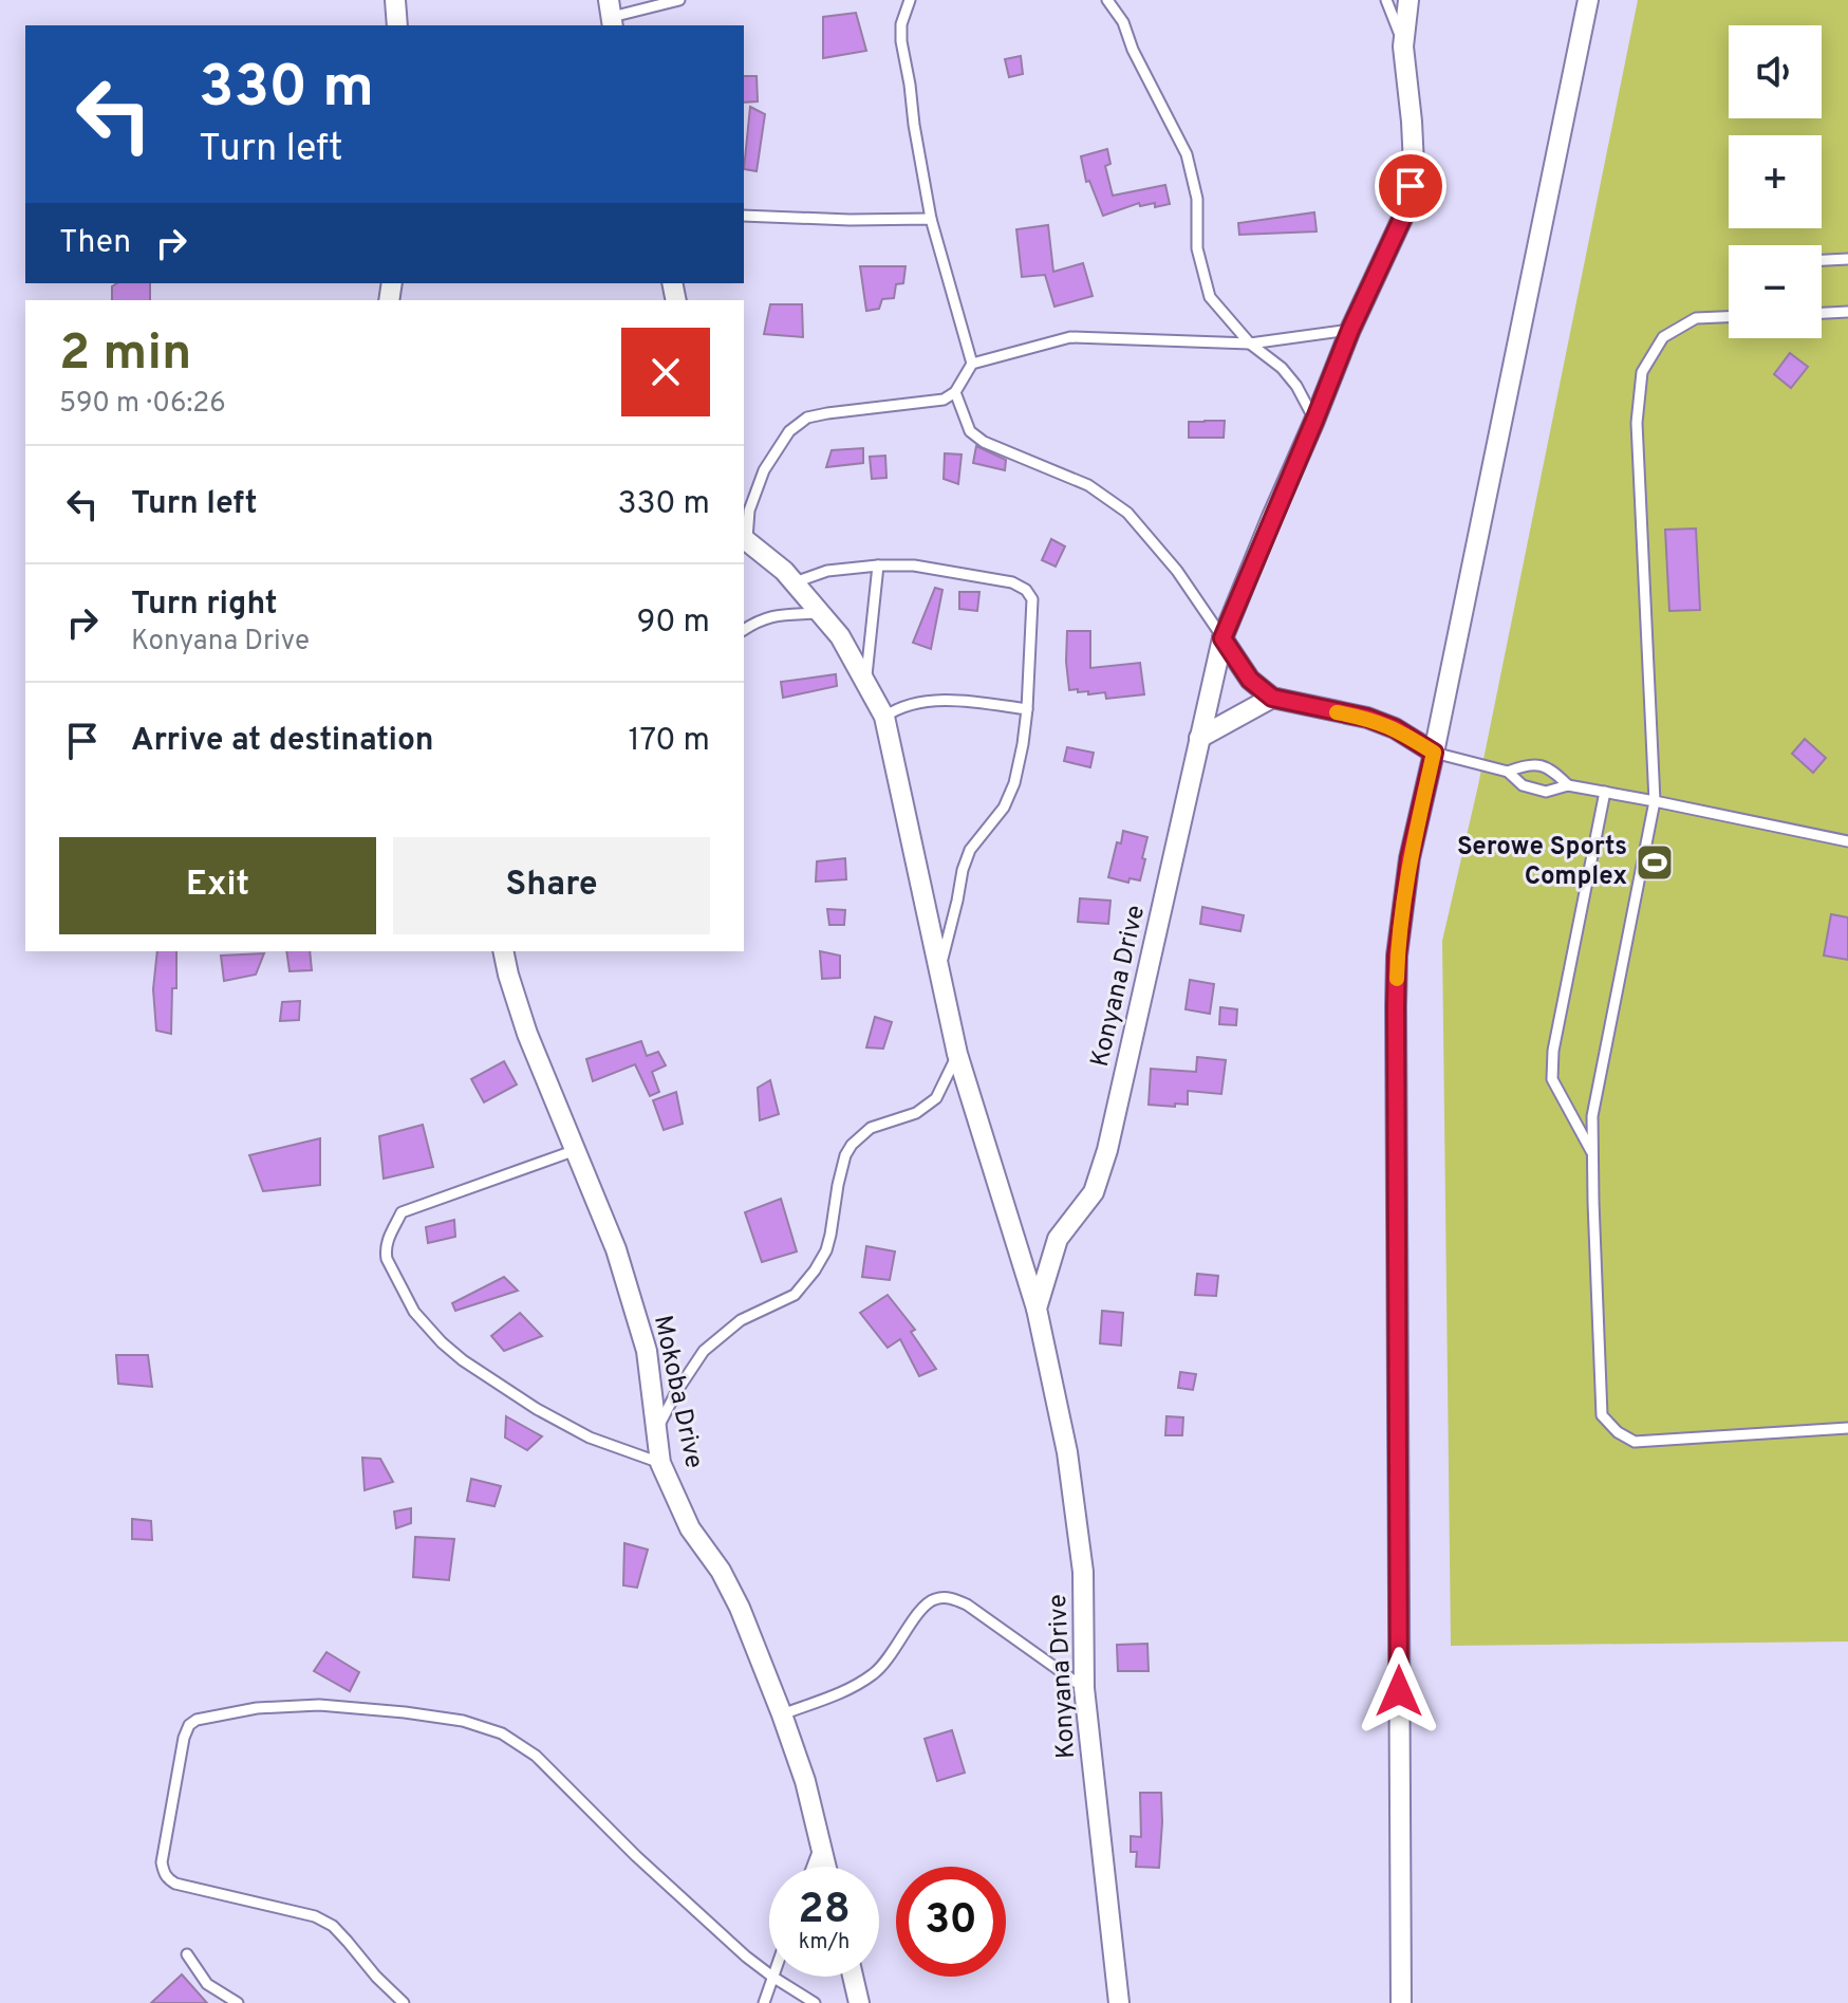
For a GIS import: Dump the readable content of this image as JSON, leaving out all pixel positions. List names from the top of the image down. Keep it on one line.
{"streets":{"street":["Konyana Drive","Mokoba Drive"]},"places":{"sports":["Serowe Sports Complex"]},"page":{"map_buttons":["+","−"],"turn":["330 m","Turn left"],"then":"Then","heading":["2 min","590 m · 06:26"],"list":[{"name":"Turn left","value":"330 m"},{"name":"Turn right","note":"Konyana Drive","value":"90 m"},{"name":"Arrive at destination","value":"170 m"}],"buttons":["Exit","Share"],"speed":"28 km/h","limit":"30"}}
